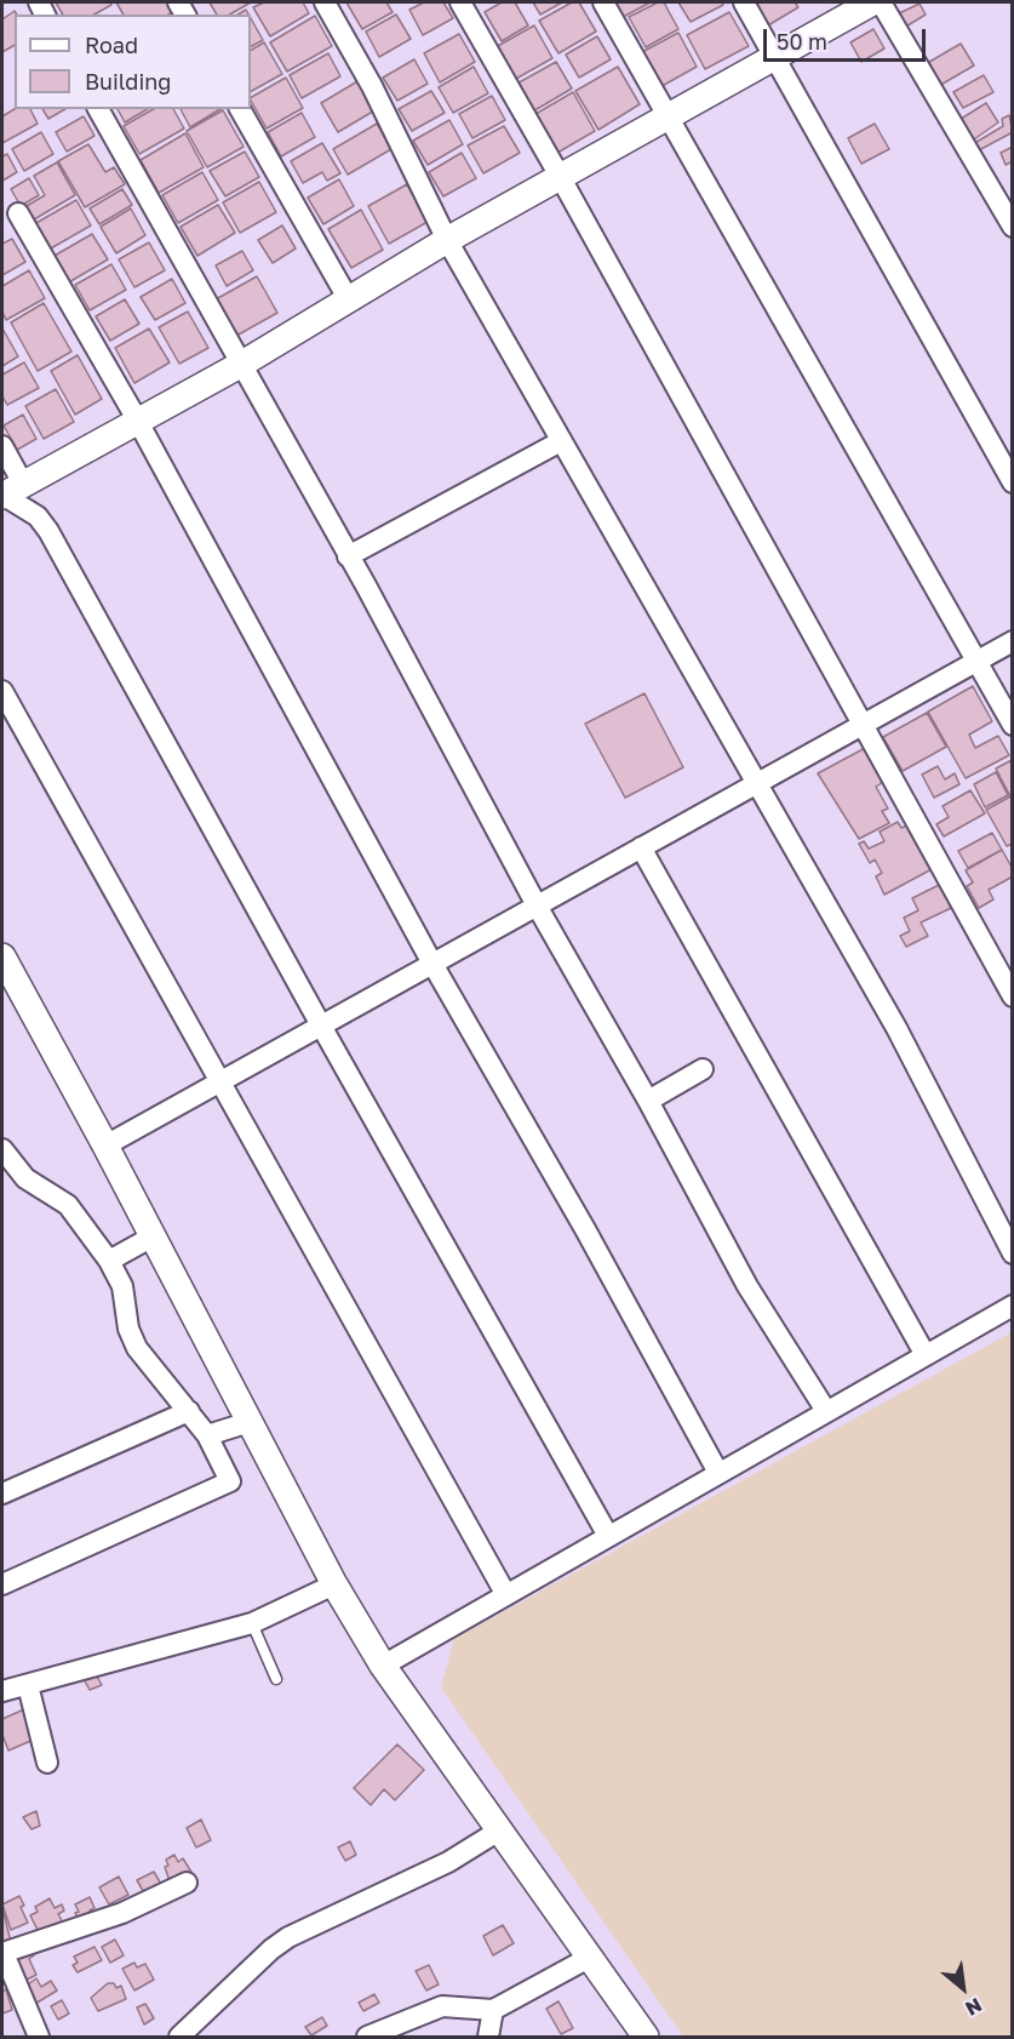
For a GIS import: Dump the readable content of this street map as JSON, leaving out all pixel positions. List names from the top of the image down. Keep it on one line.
{"legend":["Road","Building"],"scale_bar":"50 m","north":"bottom right"}
